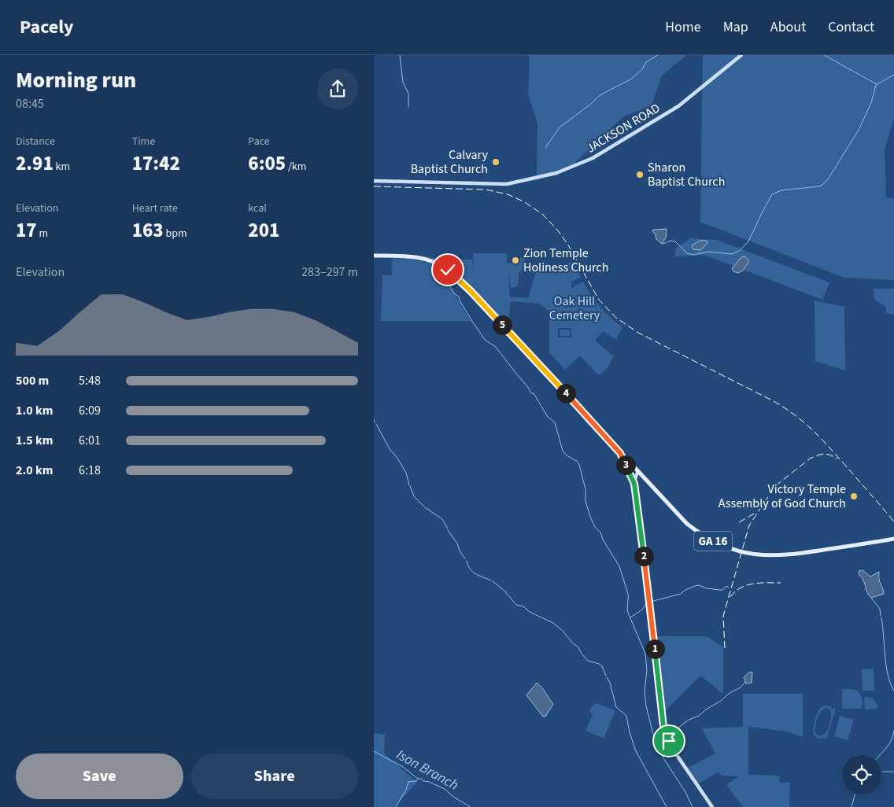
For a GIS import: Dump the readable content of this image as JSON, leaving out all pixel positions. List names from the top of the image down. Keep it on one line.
{"streets":{"main road":["JACKSON ROAD","GA 16"]},"water":["Ison Branch"],"parks":["Oak Hill Cemetery"],"places":["Calvary Baptist Church","Sharon Baptist Church","Zion Temple Holiness Church","Victory Temple Assembly of God Church"],"page":{"header":"Pacely","nav":["Home","Map","About","Contact"],"heading":["Morning run","08:45"],"stats":[["Distance","2.91 km"],["Time","17:42"],["Pace","6:05 /km"],["Elevation","17 m"],["Heart rate","163 bpm"],["kcal","201"]],"chart":["Elevation","283–297 m"],"pins":["5","4","3","2","1"],"list":[{"name":"500 m","note":"5:48"},{"name":"1.0 km","note":"6:09"},{"name":"1.5 km","note":"6:01"},{"name":"2.0 km","note":"6:18"}],"buttons":["Save","Share"]}}
